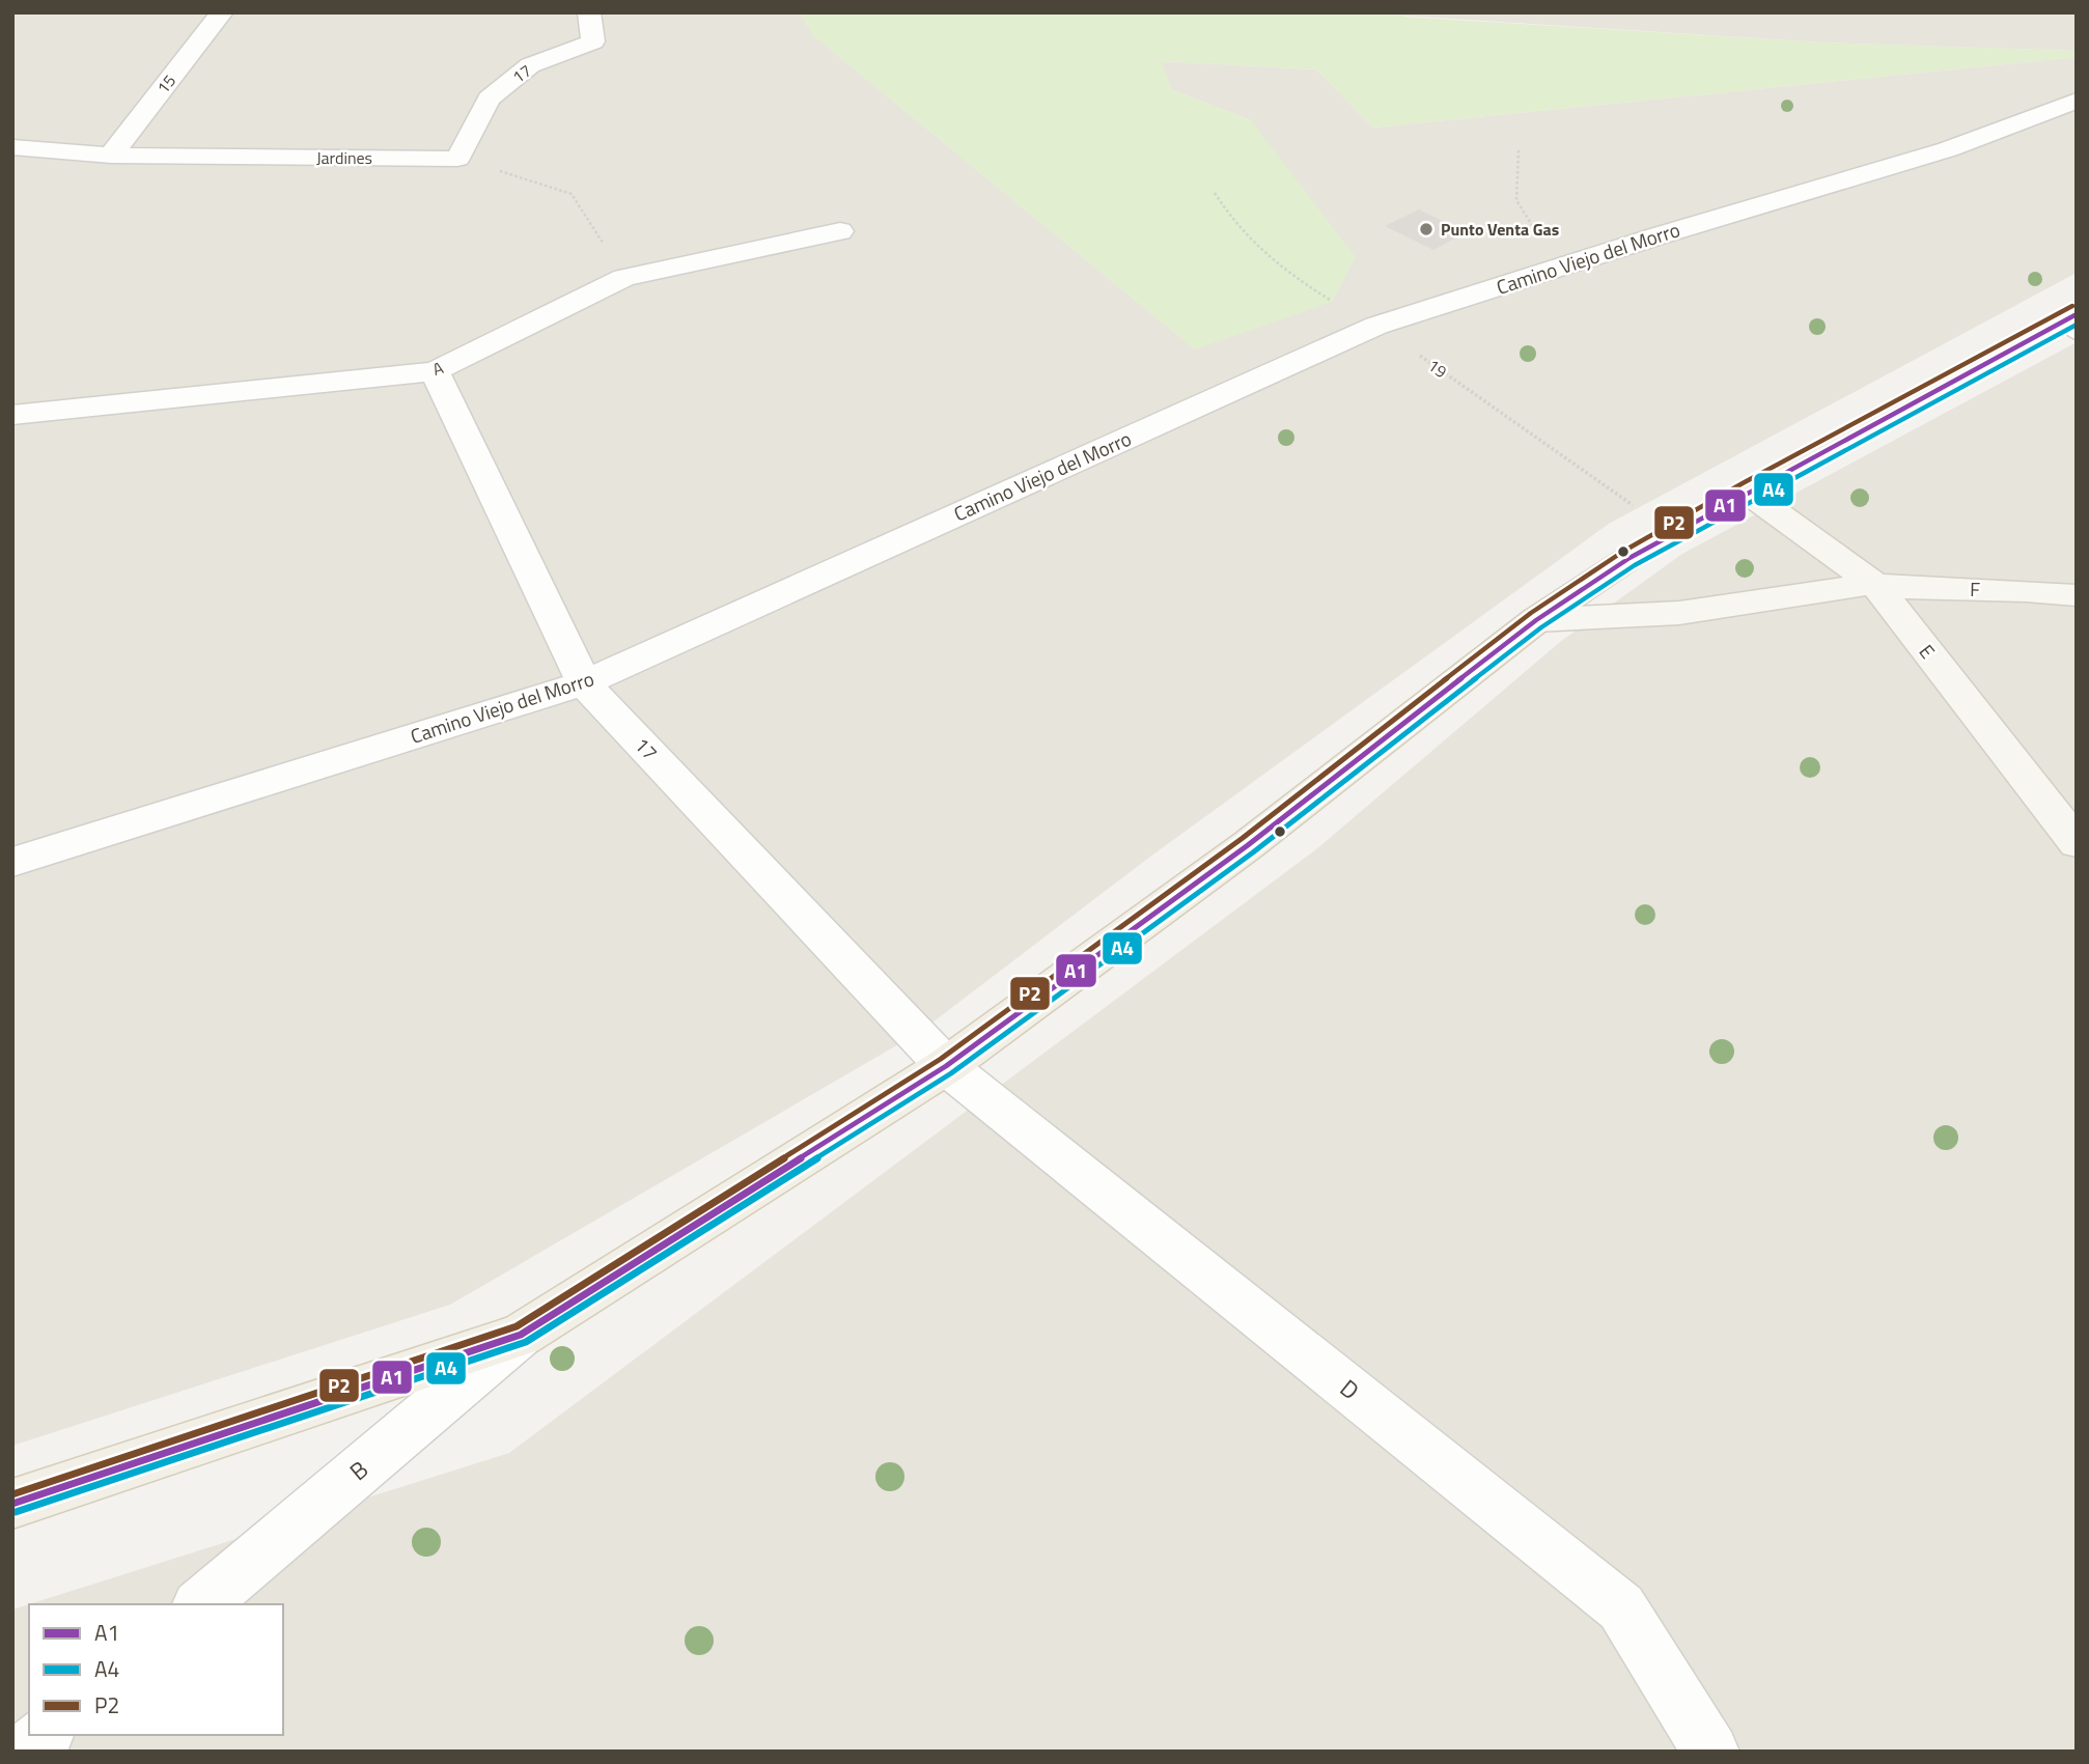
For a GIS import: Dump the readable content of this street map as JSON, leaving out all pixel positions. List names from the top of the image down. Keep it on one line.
{"streets":{"street":["17","15","Jardines","Camino Viejo del Morro","A","F","E","D","B"],"path":["19"]},"crossings":[["17","Jardines"],["17","Camino Viejo del Morro"],["17","A"],["17","D"],["15","Jardines"],["Camino Viejo del Morro","19"],["F","E"]],"places":["Punto Venta Gas"],"lines":["transit line P2","transit line A1","transit line A4"],"legend":["A1","A4","P2"]}
